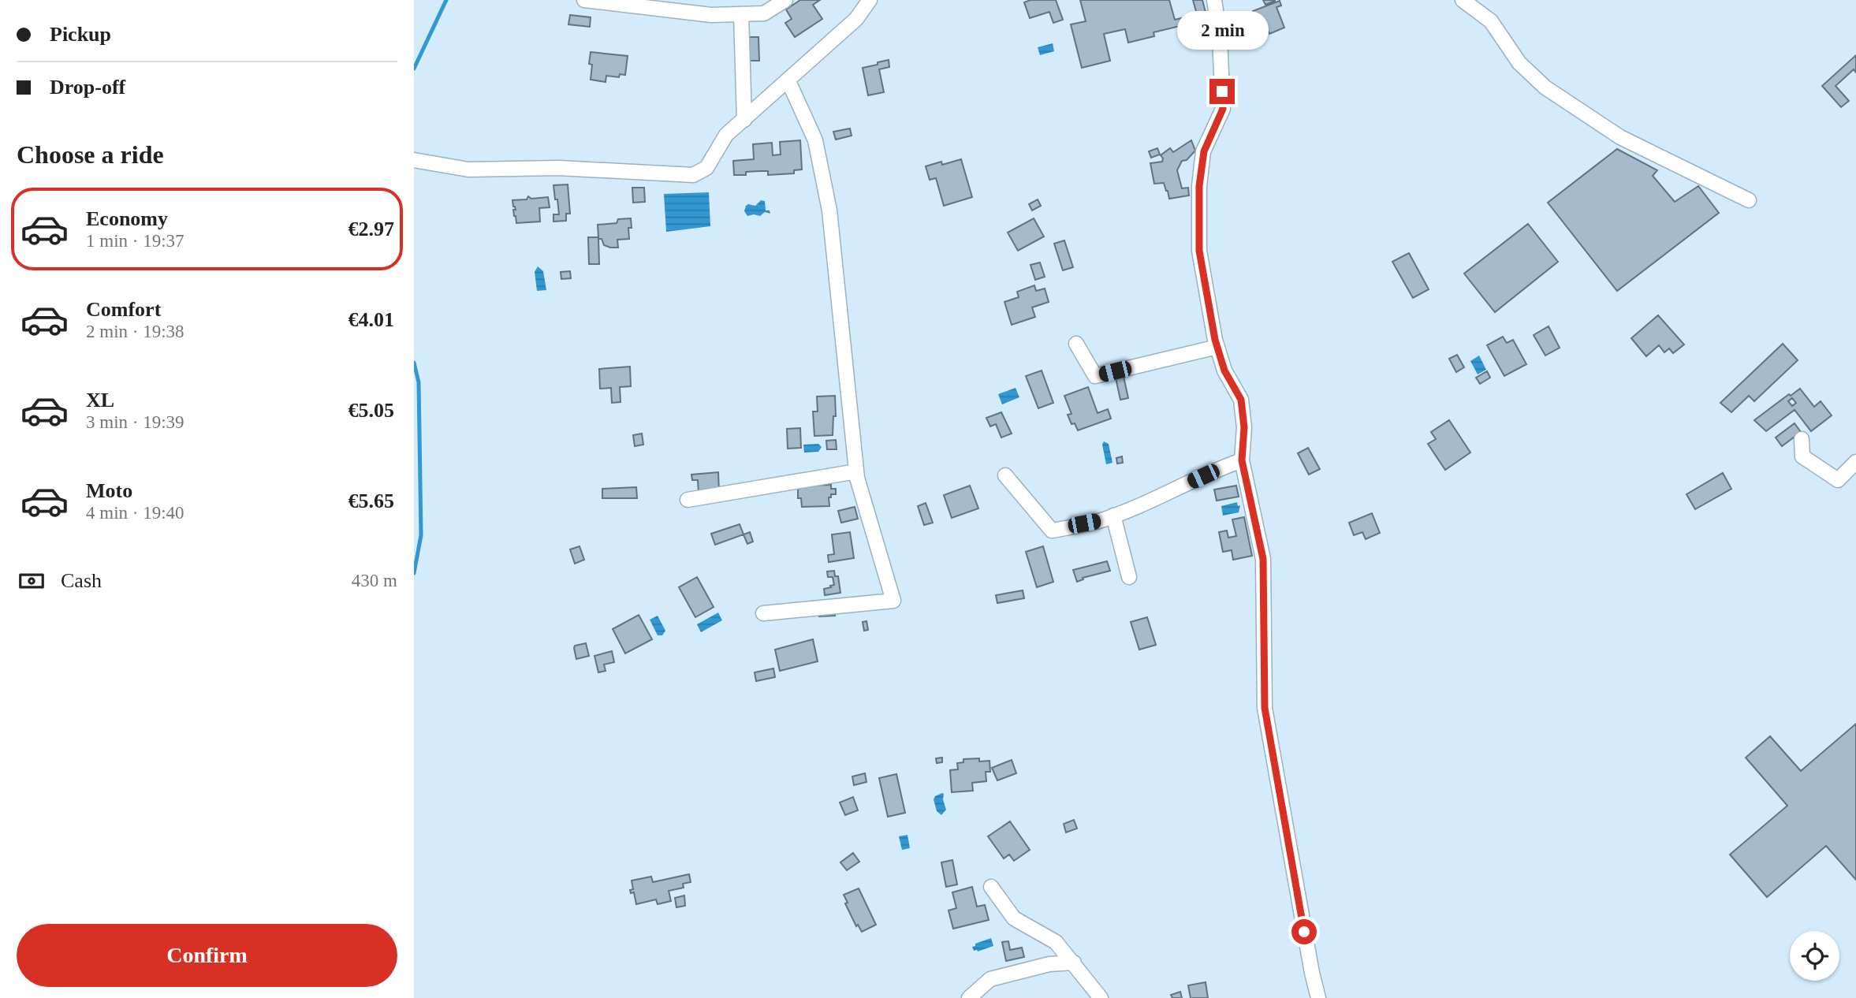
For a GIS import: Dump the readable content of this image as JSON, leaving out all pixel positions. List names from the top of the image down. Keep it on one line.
{"page":{"banner":["Pickup","Drop-off"],"bubble":"2 min","heading":"Choose a ride","list":[{"name":"Economy","note":"1 min · 19:37","value":"€2.97"},{"name":"Comfort","note":"2 min · 19:38","value":"€4.01"},{"name":"XL","note":"3 min · 19:39","value":"€5.05"},{"name":"Moto","note":"4 min · 19:40","value":"€5.65"}],"pay":["Cash","430 m"],"buttons":"Confirm"}}
